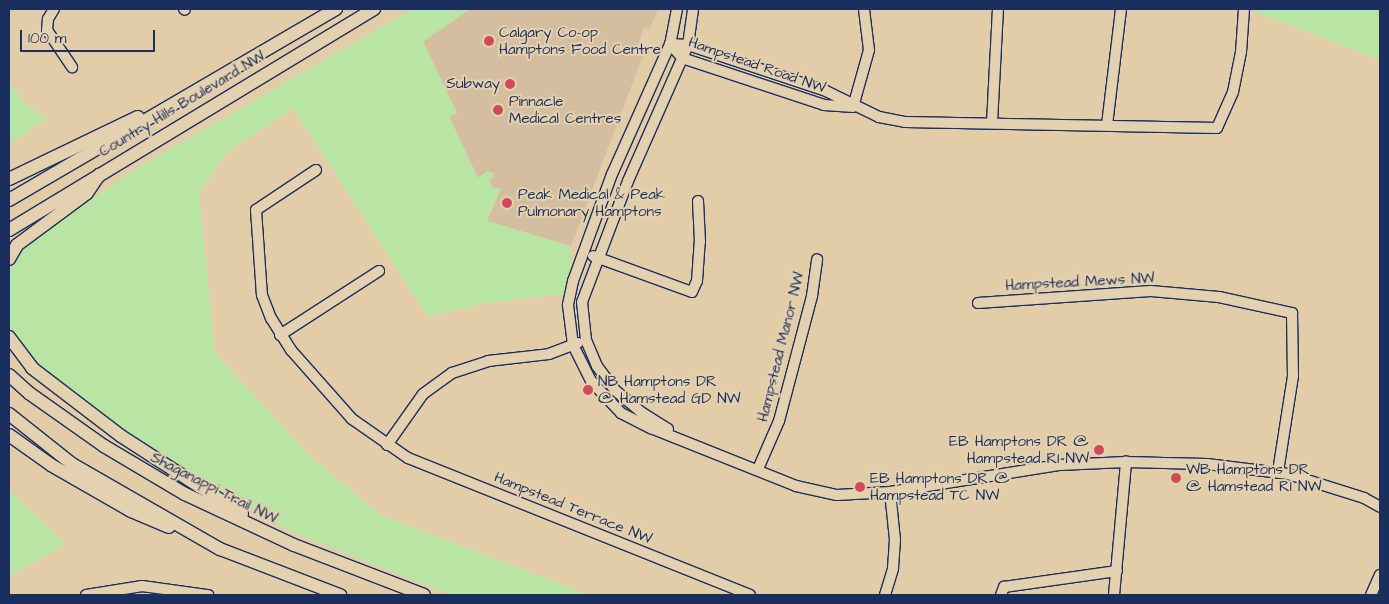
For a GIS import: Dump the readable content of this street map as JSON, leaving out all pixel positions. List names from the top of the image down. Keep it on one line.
{"streets":{"main road":["Country Hills Boulevard NW","Shaganappi Trail NW"],"street":["Hampstead Road NW","Hampstead Mews NW","Hampstead Manor NW","Hampstead Terrace NW"]},"places":["Calgary Co-op Hamptons Food Centre","Subway","Pinnacle Medical Centres","Peak Medical & Peak Pulmonary Hamptons","NB Hamptons DR @ Hamstead GD NW","EB Hamptons DR @ Hampstead RI NW","WB Hamptons DR @ Hamstead RI NW","EB Hamptons DR @ Hampstead TC NW"],"scale_bar":"100 m"}
